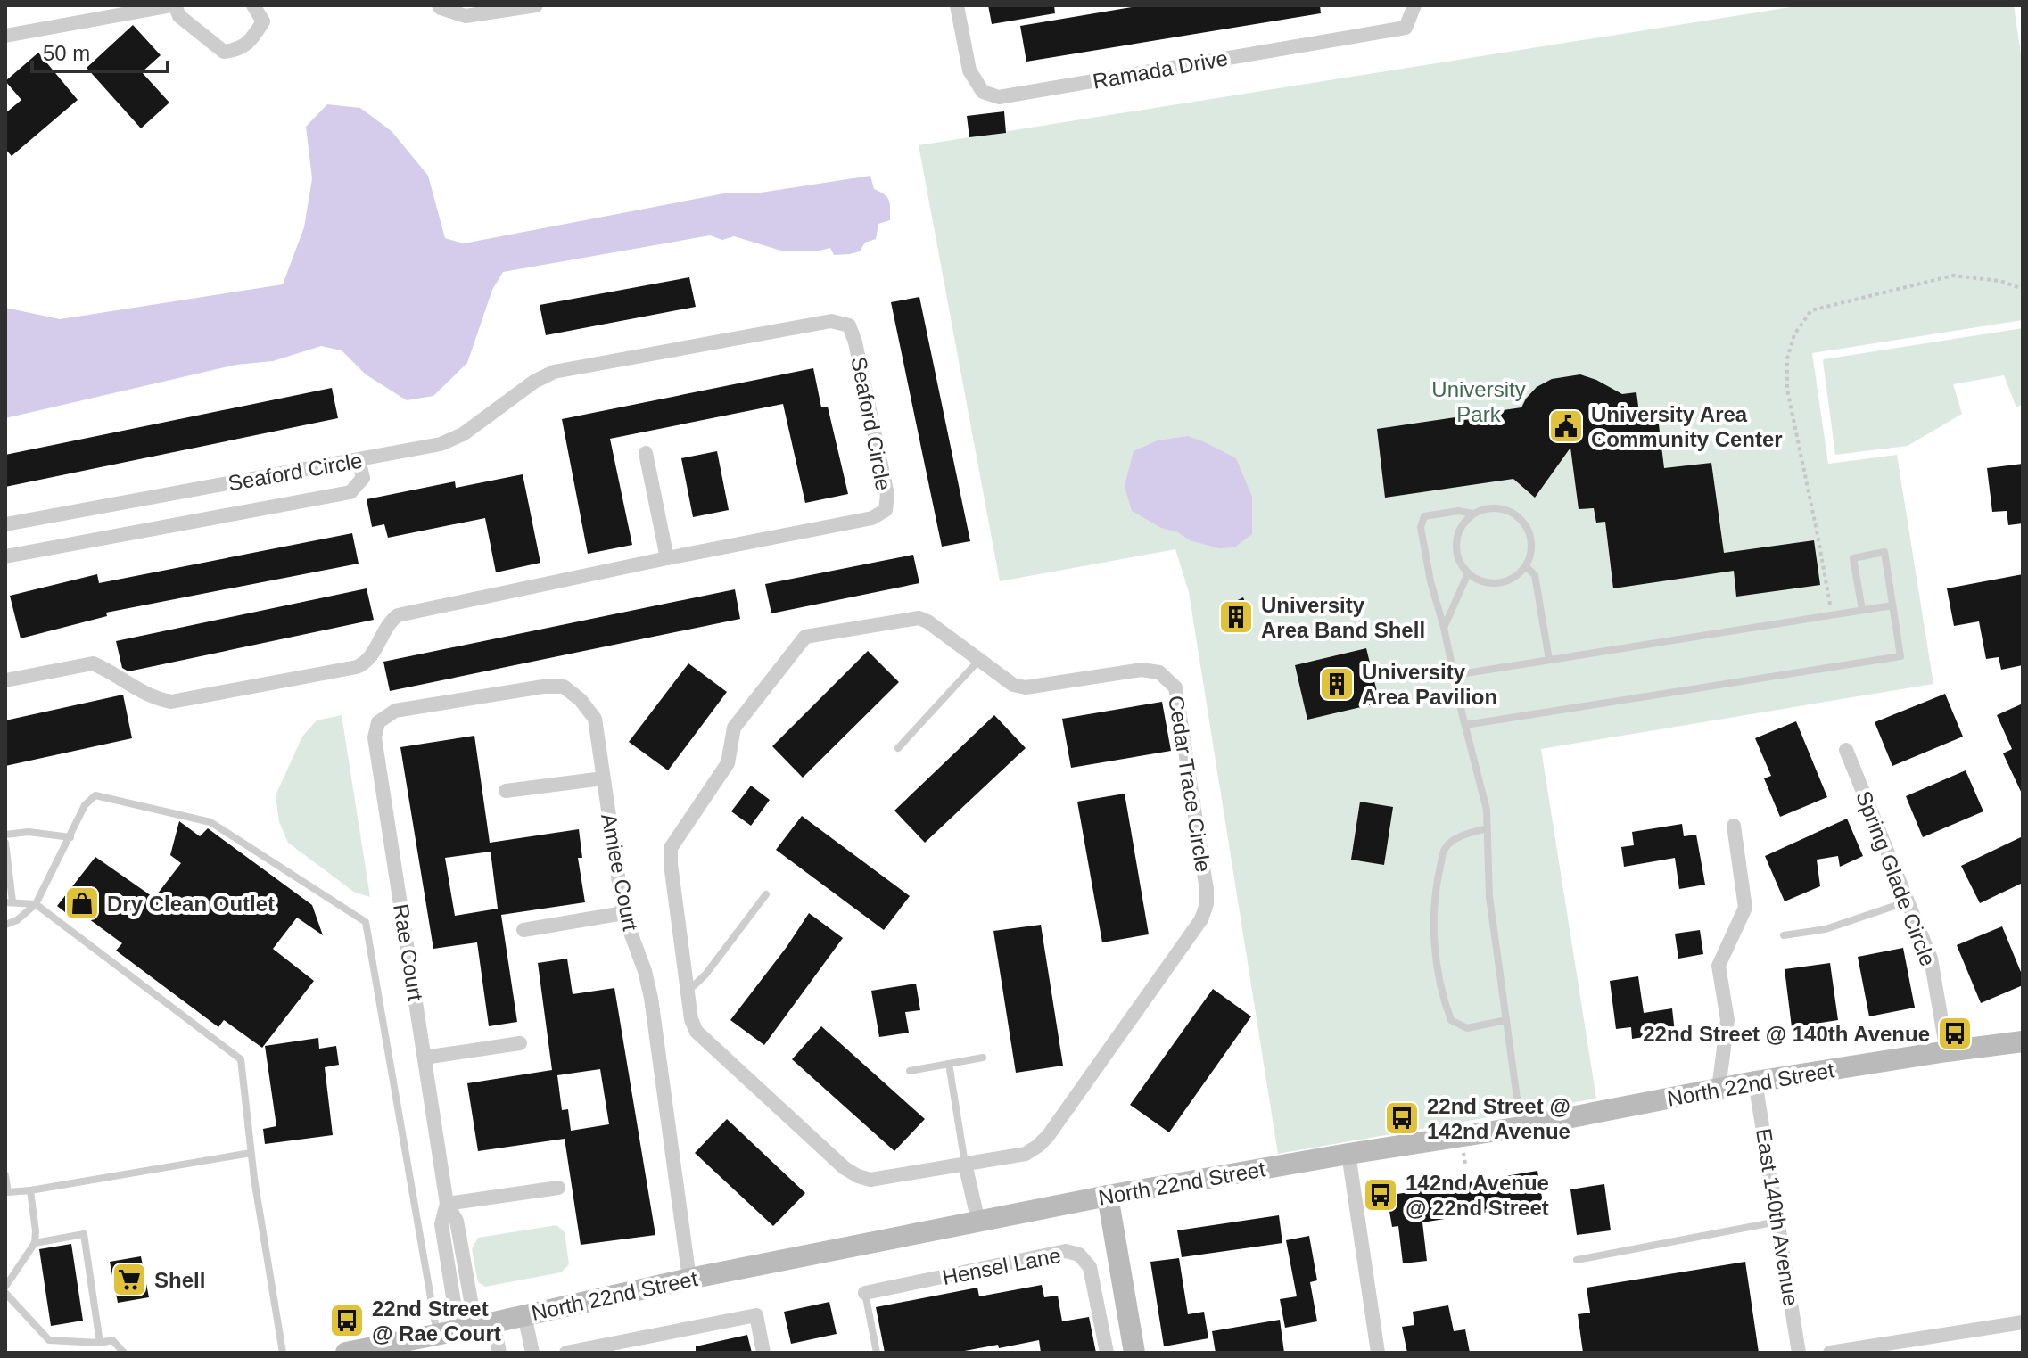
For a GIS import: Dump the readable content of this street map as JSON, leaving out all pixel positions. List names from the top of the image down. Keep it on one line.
{"streets":{"street":["Ramada Drive","Seaford Circle","Cedar Trace Circle","Amiee Court","Spring Glade Circle","Rae Court","North 22nd Street","East 140th Avenue","Hensel Lane"]},"crossings":[["Amiee Court","Rae Court"],["Amiee Court","North 22nd Street"],["Spring Glade Circle","North 22nd Street"],["Rae Court","North 22nd Street"],["North 22nd Street","East 140th Avenue"]],"parks":["University Park"],"places":{"public building":["University Area Community Center"],"building":["University Area Band Shell","University Area Pavilion"],"shop":["Dry Clean Outlet"],"bus stop":["22nd Street @ 140th Avenue","22nd Street @ 142nd Avenue","142nd Avenue @ 22nd Street","22nd Street @ Rae Court"],"supermarket":["Shell"]},"scale_bar":"50 m"}
